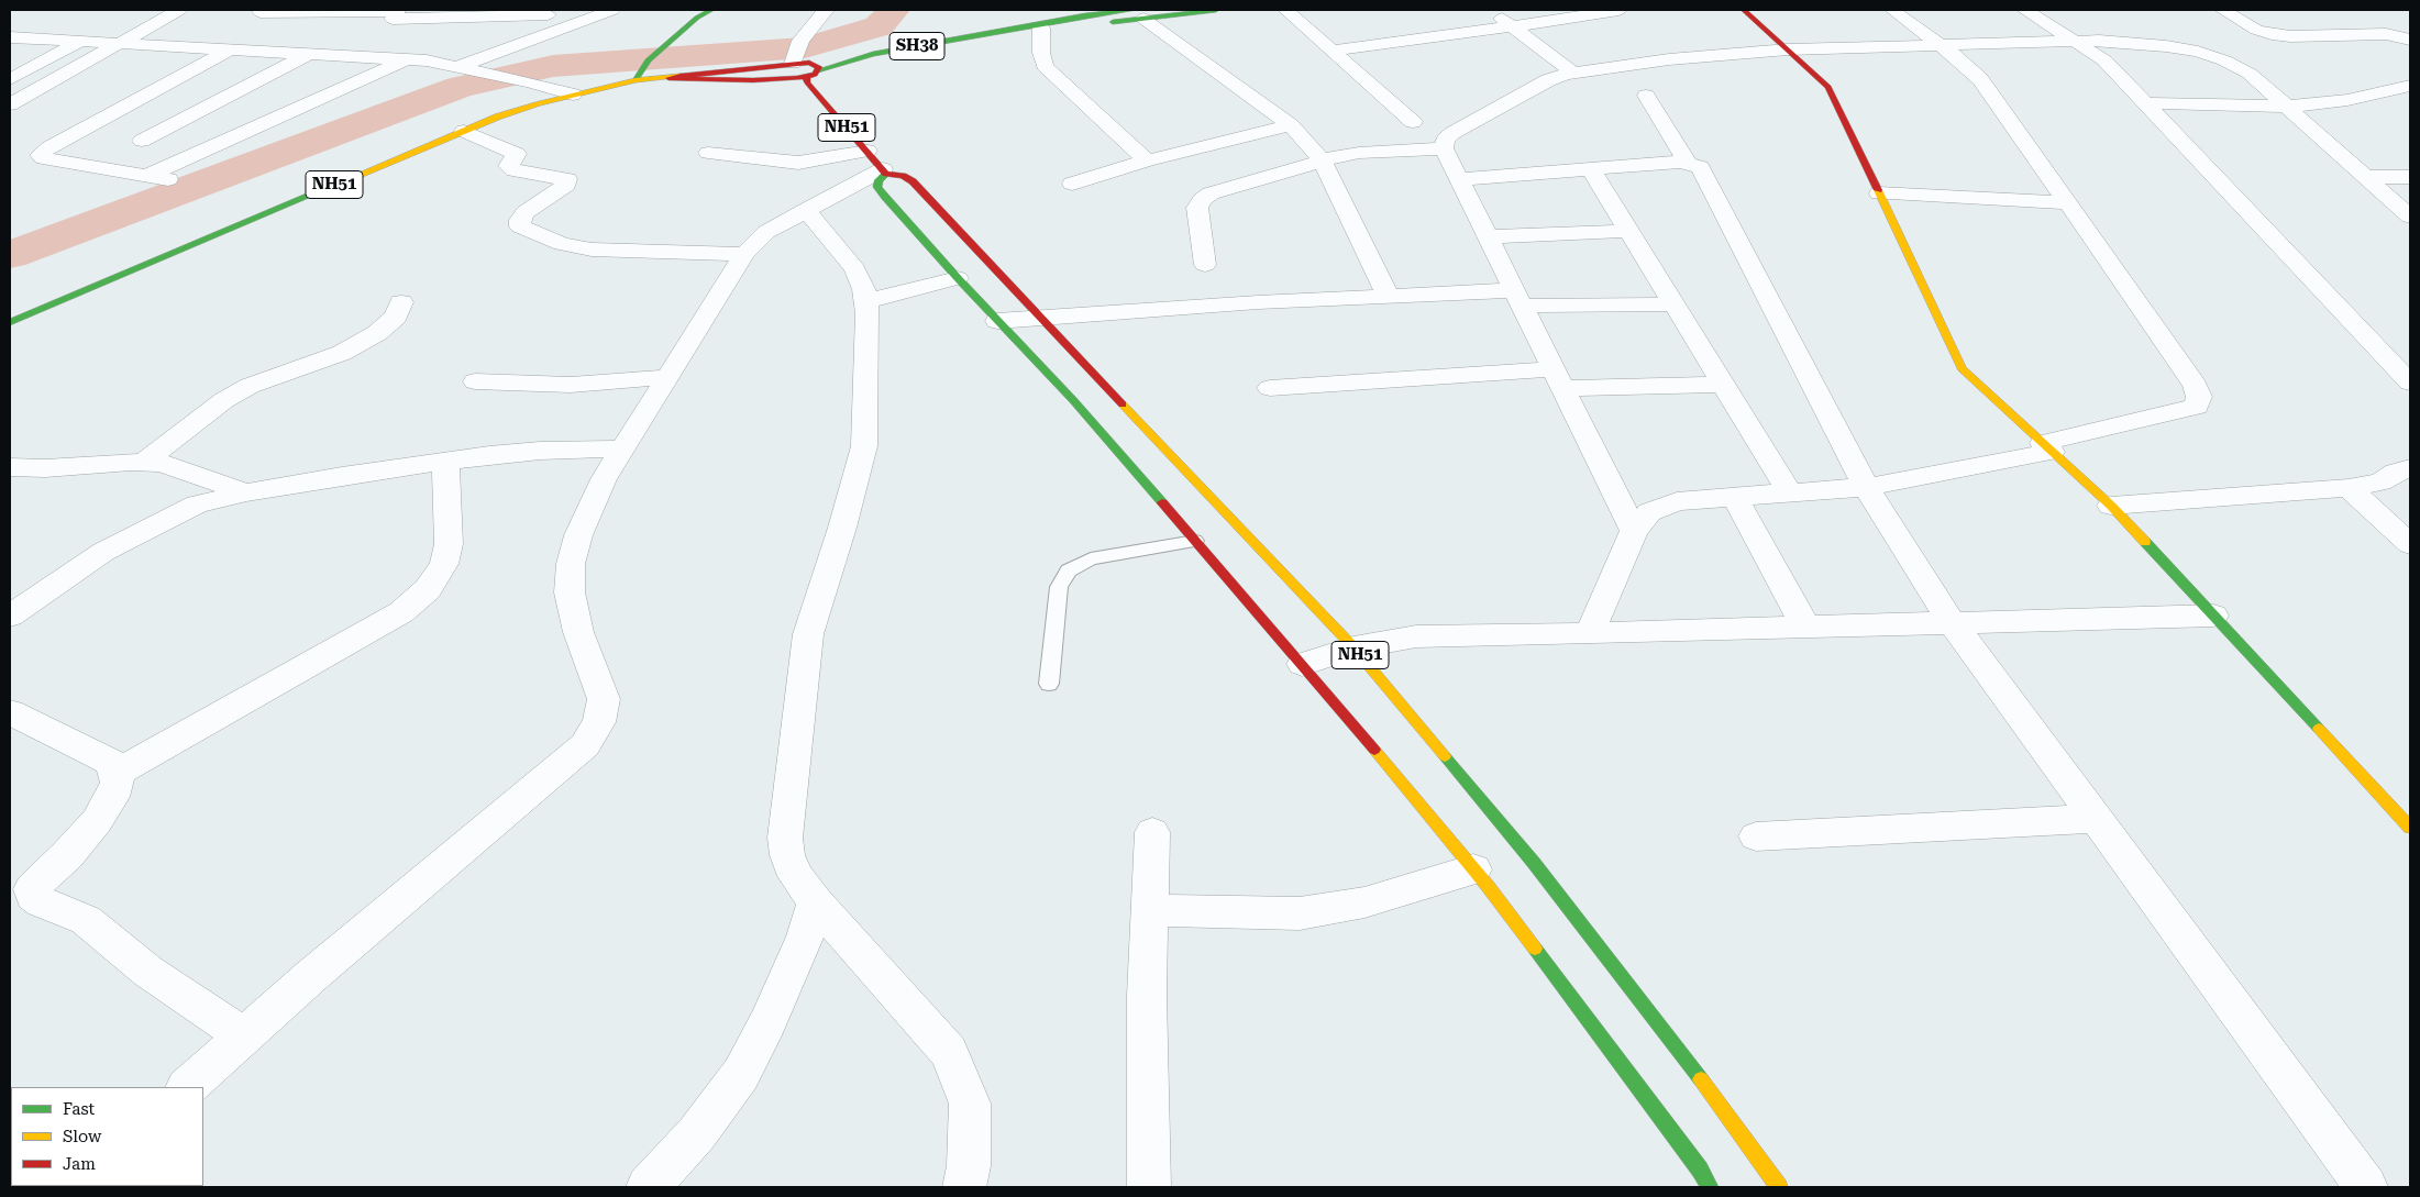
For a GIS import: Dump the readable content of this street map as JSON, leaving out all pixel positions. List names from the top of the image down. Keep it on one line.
{"streets":{"main road":["SH38","NH51"]},"crossings":[["SH38","NH51"]],"legend":["Fast","Slow","Jam"]}
